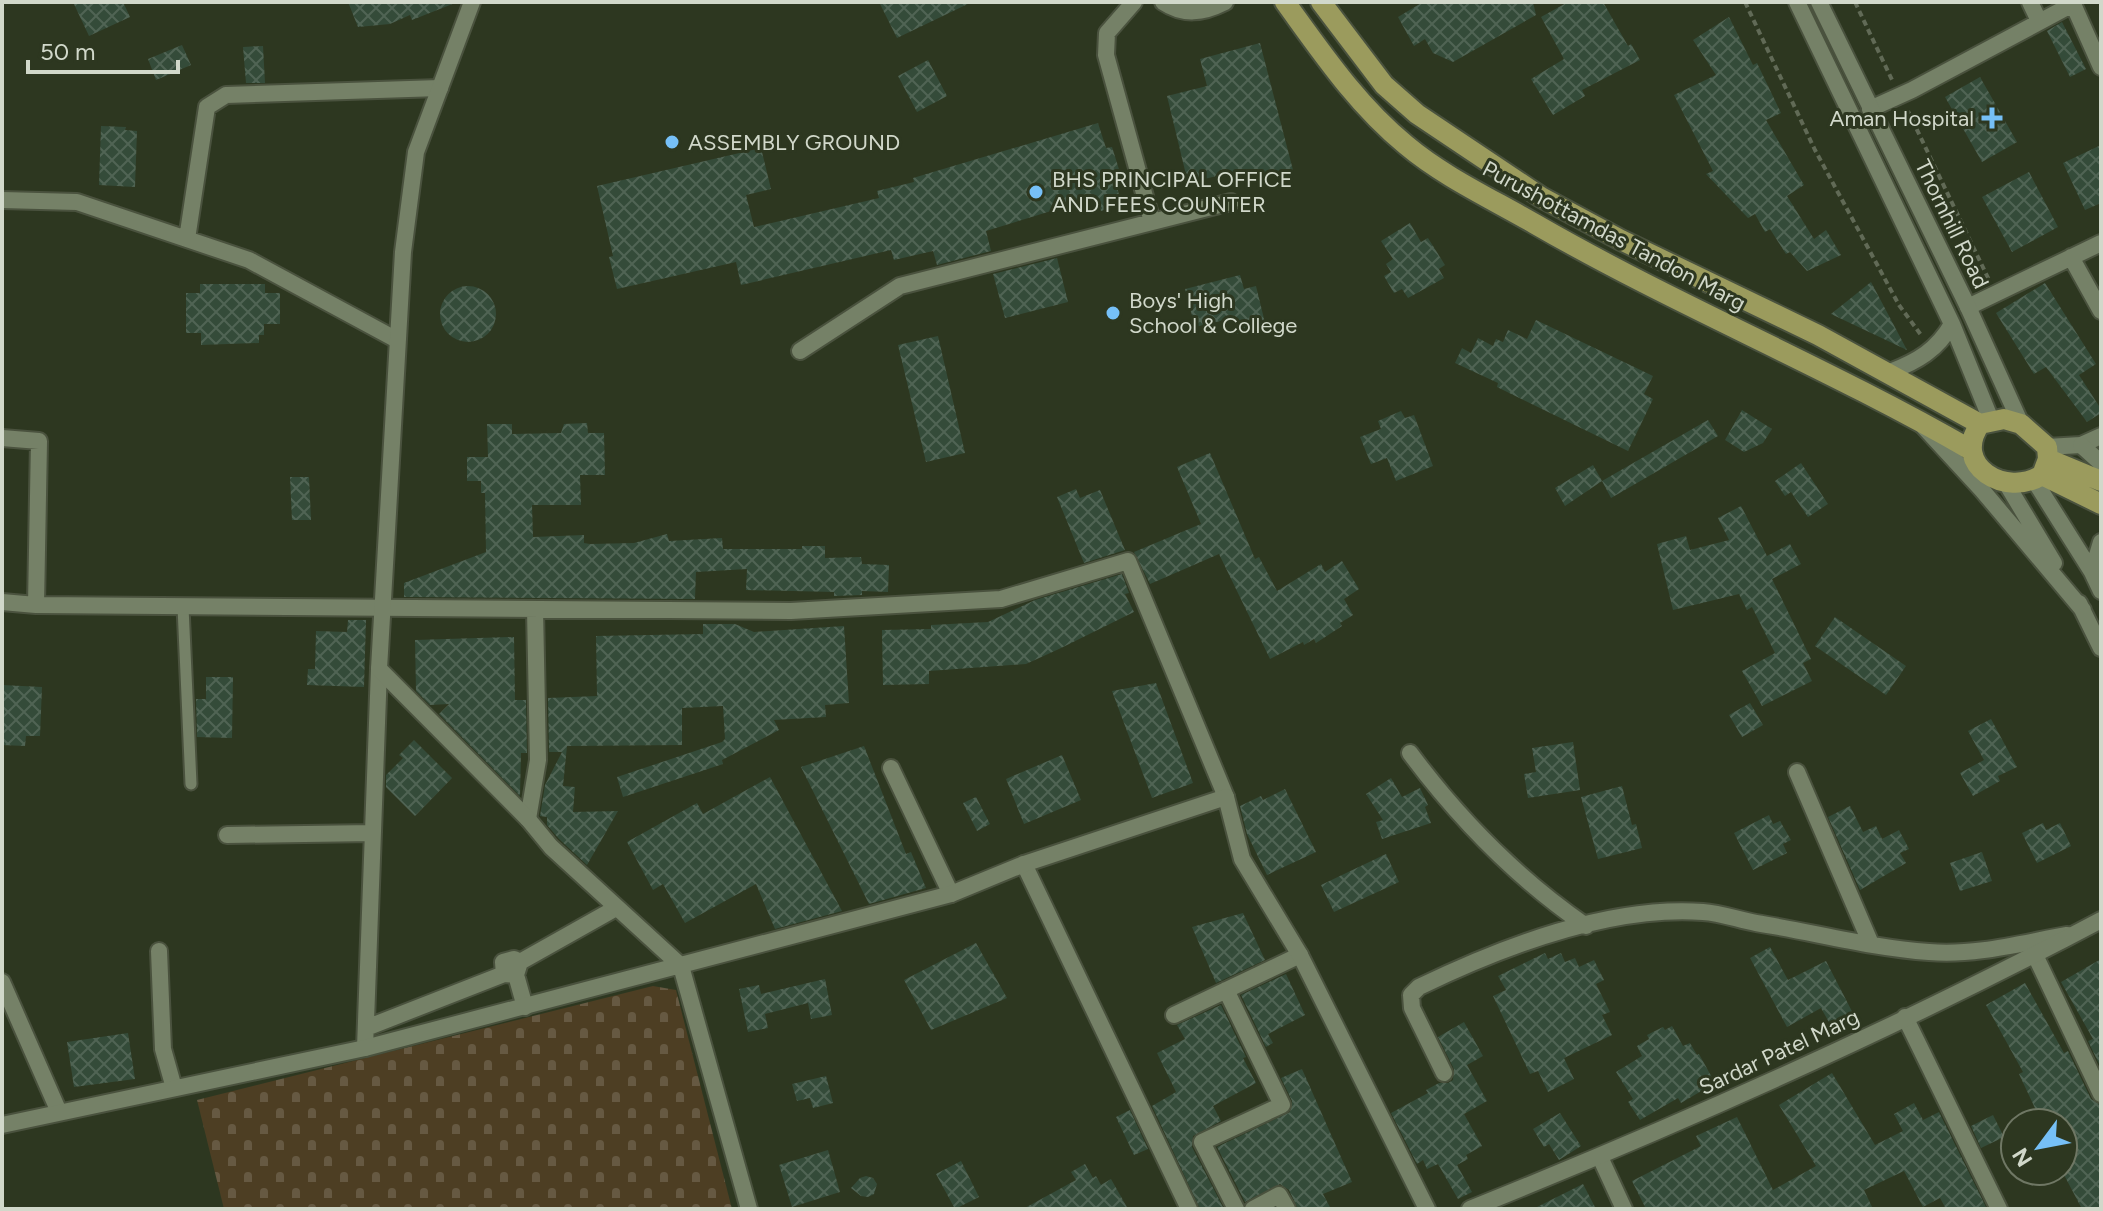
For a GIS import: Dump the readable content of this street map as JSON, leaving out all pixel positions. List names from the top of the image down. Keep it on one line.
{"streets":{"main road":["Purushottamdas Tandon Marg"],"street":["Thornhill Road","Sardar Patel Marg"]},"crossings":[["Thornhill Road","Purushottamdas Tandon Marg"]],"places":{"health":["Aman Hospital"],"other":["ASSEMBLY GROUND","BHS PRINCIPAL OFFICE AND FEES COUNTER","Boys' High School & College"]},"scale_bar":"50 m","north":"bottom left"}
